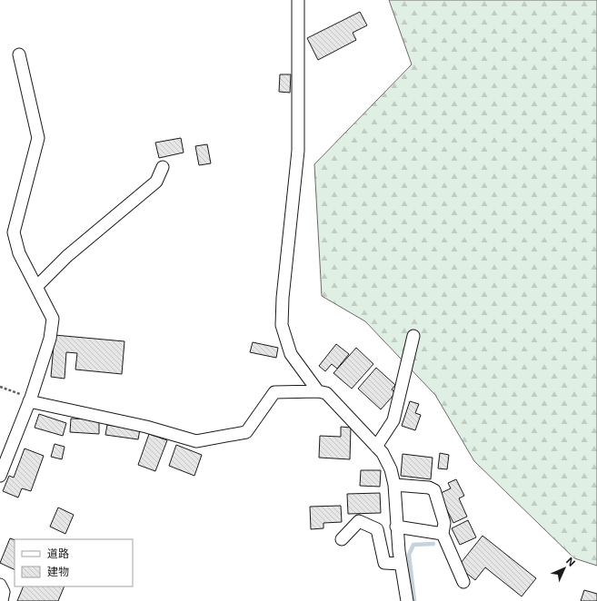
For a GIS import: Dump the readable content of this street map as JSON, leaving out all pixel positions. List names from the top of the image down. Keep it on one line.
{"legend":["道路","建物"],"north":"top right"}
